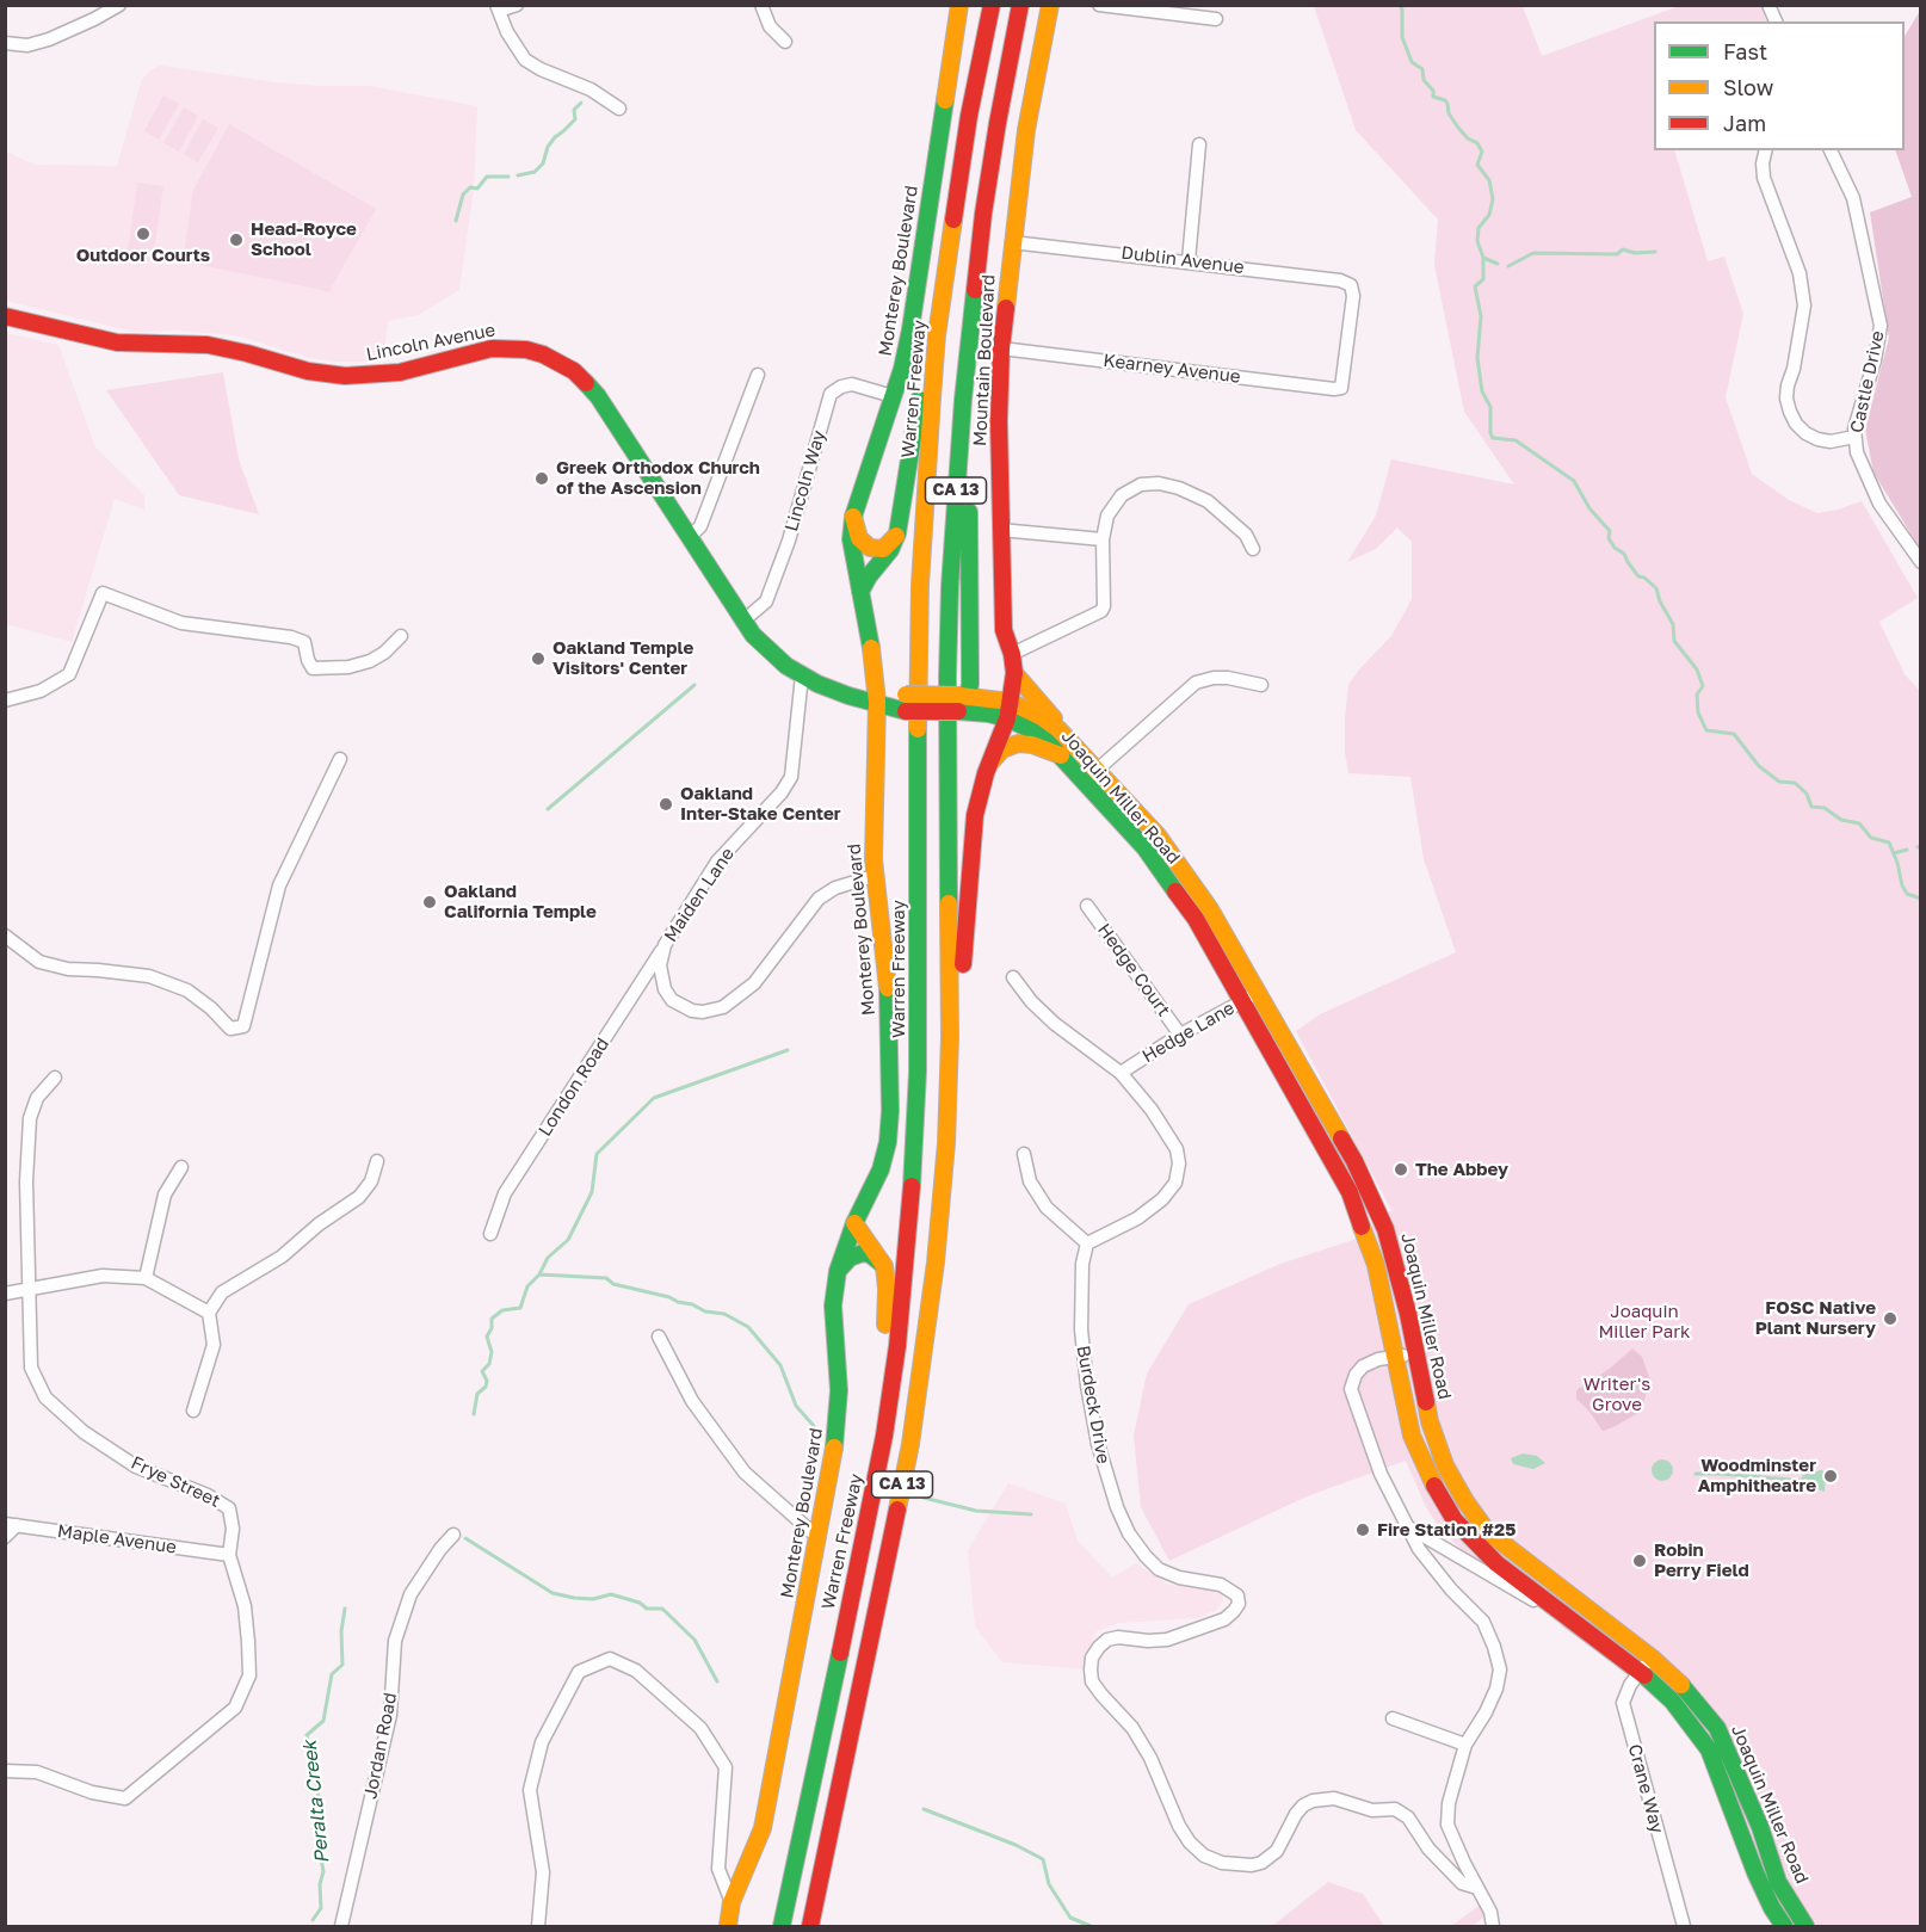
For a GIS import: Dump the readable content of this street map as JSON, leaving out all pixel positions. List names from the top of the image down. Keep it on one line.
{"streets":{"main road":["Monterey Boulevard","Lincoln Avenue","Mountain Boulevard","Warren Freeway","CA 13","Joaquin Miller Road"],"street":["Dublin Avenue","Kearney Avenue","Castle Drive","Lincoln Way","Maiden Lane","Hedge Court","Hedge Lane","London Road","Burdeck Drive","Frye Street","Maple Avenue","Jordan Road","Crane Way"]},"crossings":[["Dublin Avenue","Mountain Boulevard"],["Dublin Avenue","Kearney Avenue"],["Monterey Boulevard","Lincoln Avenue"],["Monterey Boulevard","Lincoln Way"],["Monterey Boulevard","Maiden Lane"],["Lincoln Avenue","Mountain Boulevard"],["Lincoln Avenue","Lincoln Way"],["Lincoln Avenue","Joaquin Miller Road"],["Lincoln Avenue","Maiden Lane"],["Mountain Boulevard","Kearney Avenue"],["Mountain Boulevard","CA 13"],["Mountain Boulevard","Joaquin Miller Road"],["Joaquin Miller Road","Hedge Lane"],["Joaquin Miller Road","Crane Way"],["Maiden Lane","London Road"],["Hedge Court","Hedge Lane"],["Frye Street","Maple Avenue"]],"water":["Peralta Creek"],"parks":["Joaquin Miller Park","Writer's Grove"],"places":["Outdoor Courts","Head-Royce School","Greek Orthodox Church of the Ascension","Oakland Temple Visitors' Center","Oakland Inter-Stake Center","Oakland California Temple","The Abbey","FOSC Native Plant Nursery","Woodminster Amphitheatre","Fire Station #25","Robin Perry Field"],"legend":["Fast","Slow","Jam"]}
